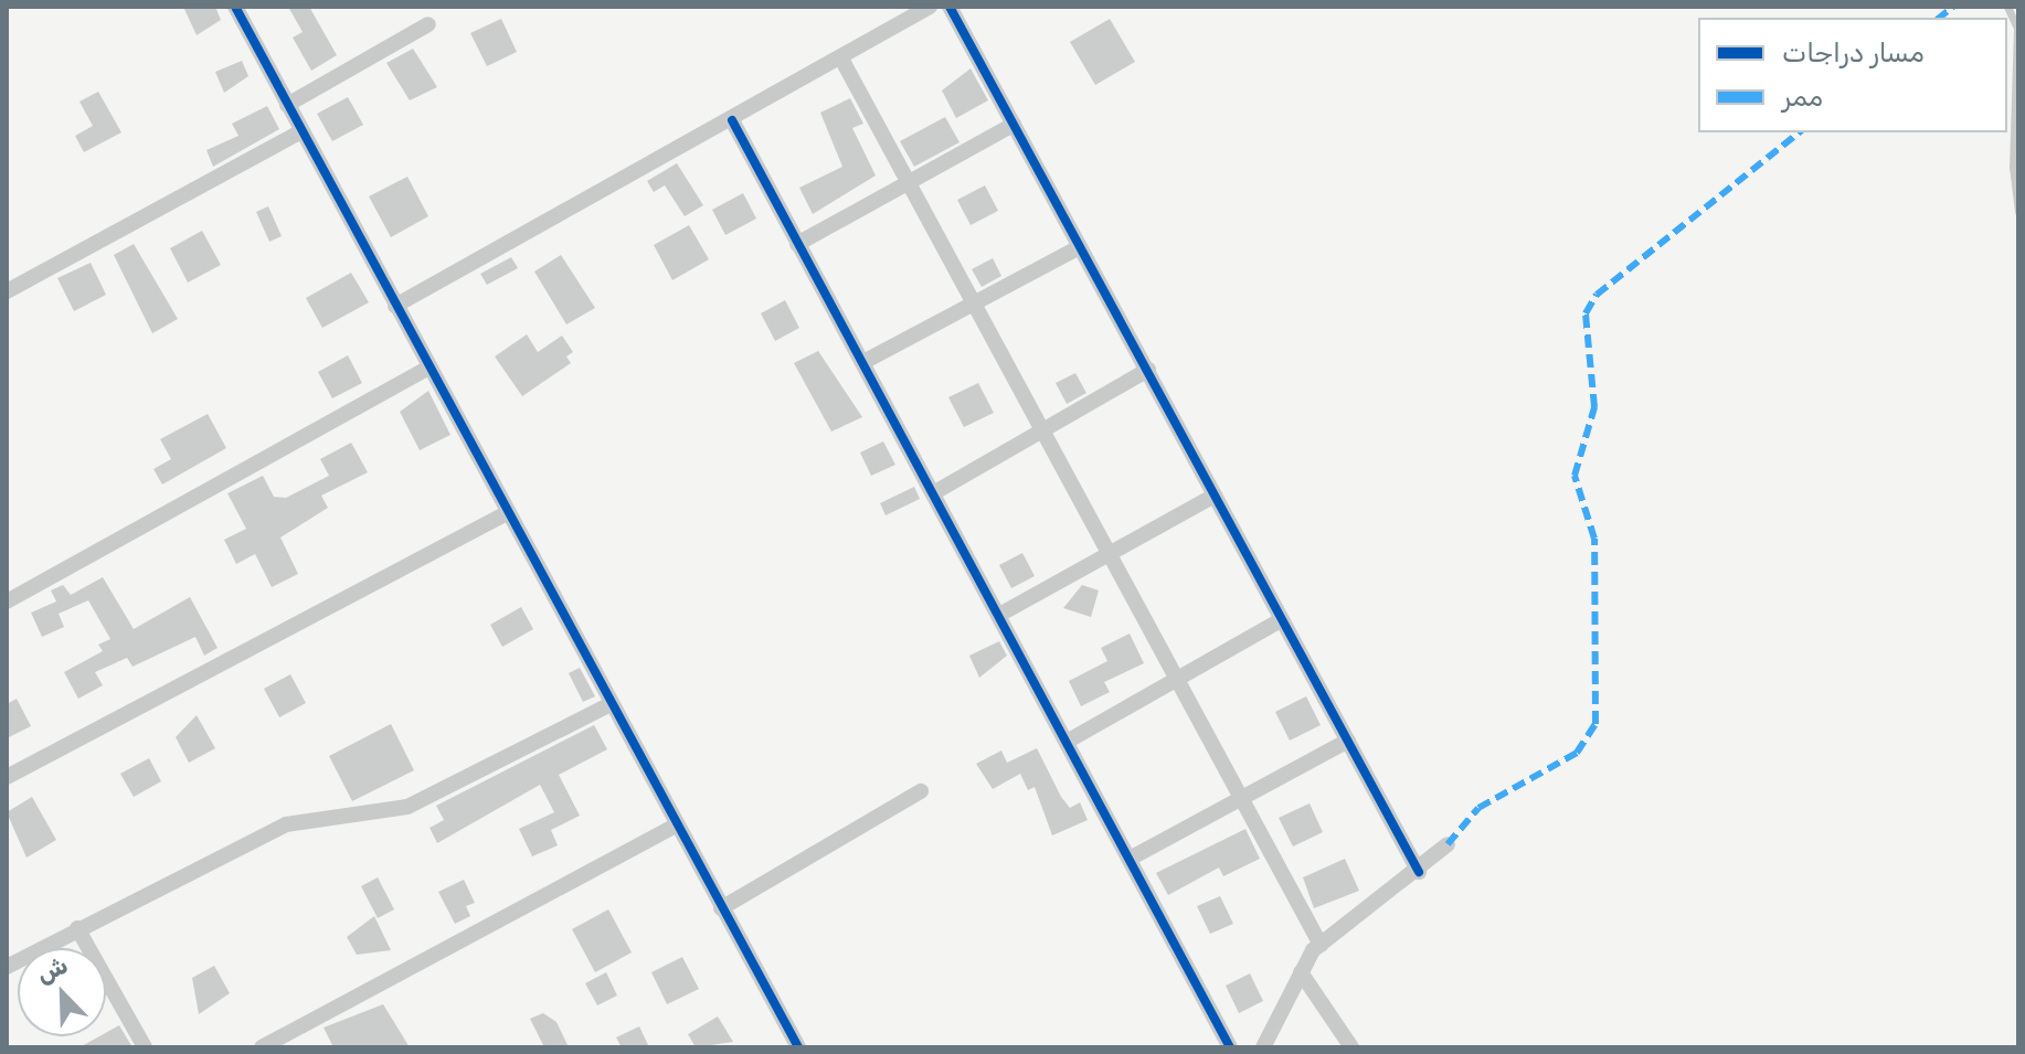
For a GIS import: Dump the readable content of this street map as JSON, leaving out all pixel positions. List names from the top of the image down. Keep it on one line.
{"legend":["مسار دراجات","ممر"],"north":"top left"}
